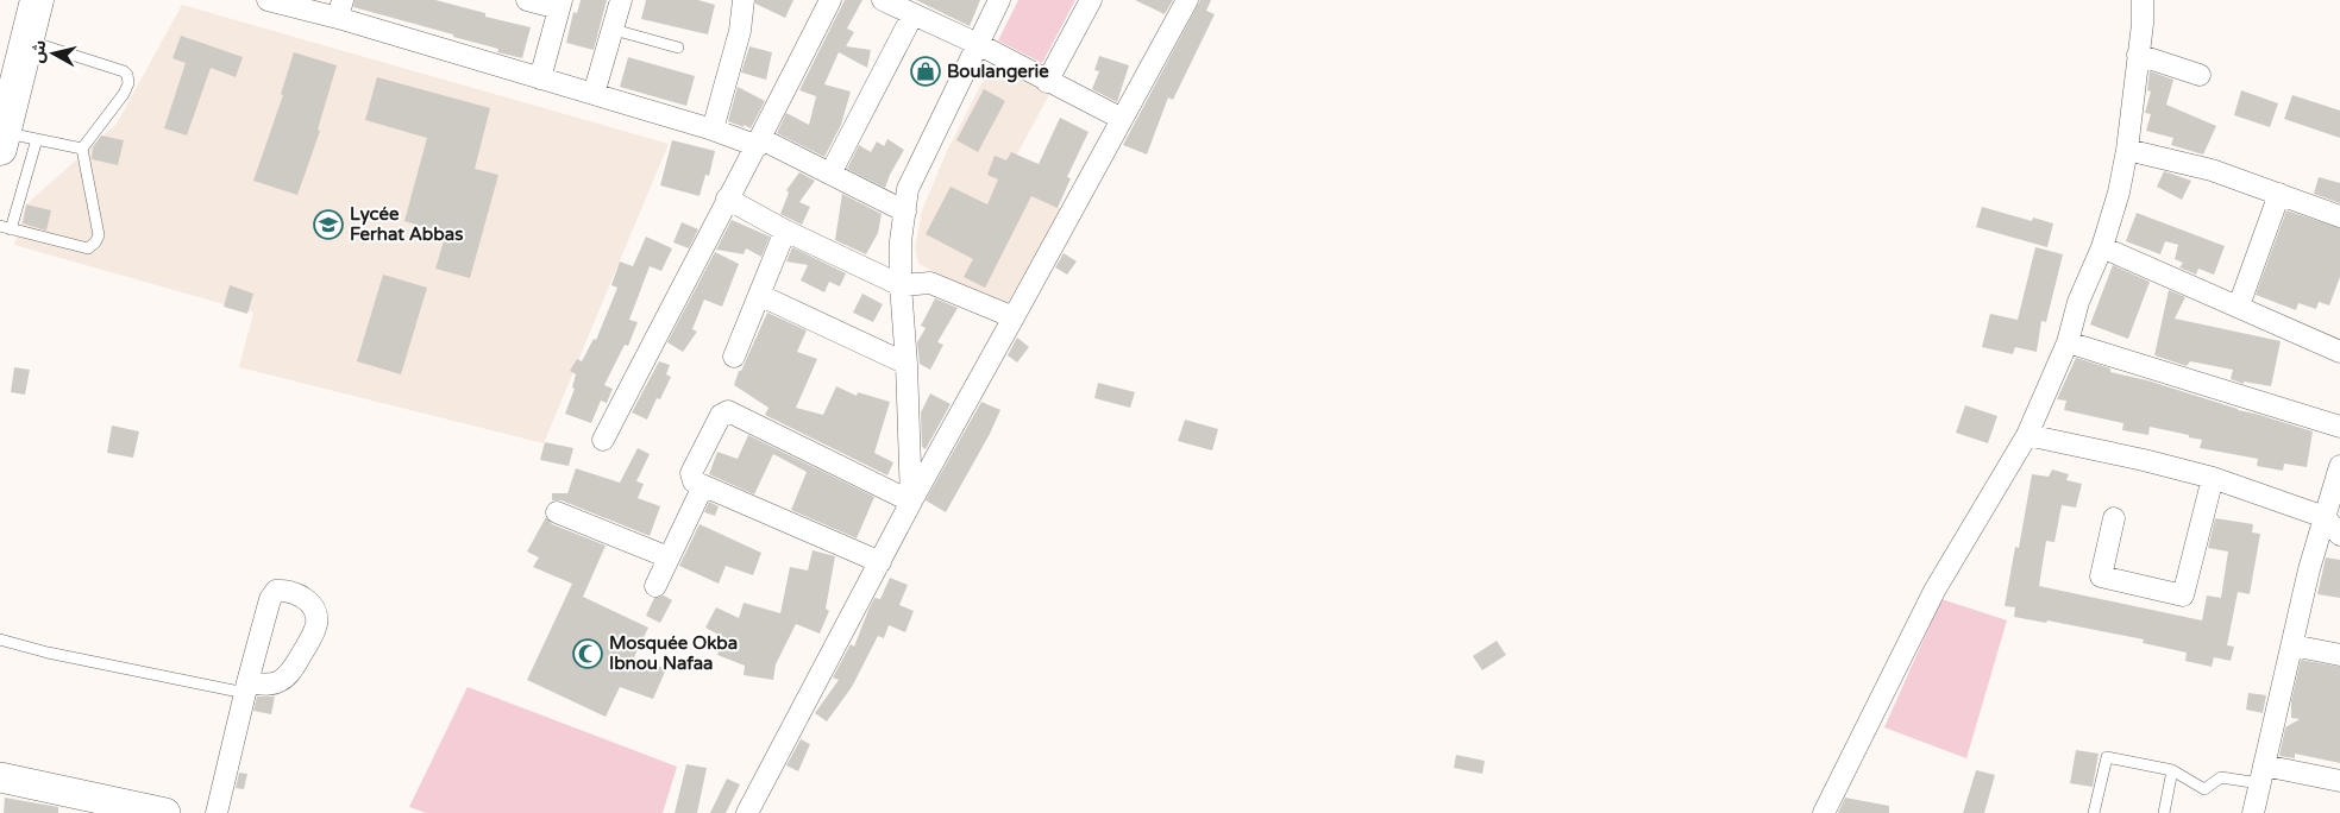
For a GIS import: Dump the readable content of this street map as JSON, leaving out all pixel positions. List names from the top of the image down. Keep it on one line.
{"places":{"shop":["Boulangerie"],"school or university":["Lycée Ferhat Abbas"],"mosque":["Mosquée Okba Ibnou Nafaa"]},"north":"left"}
